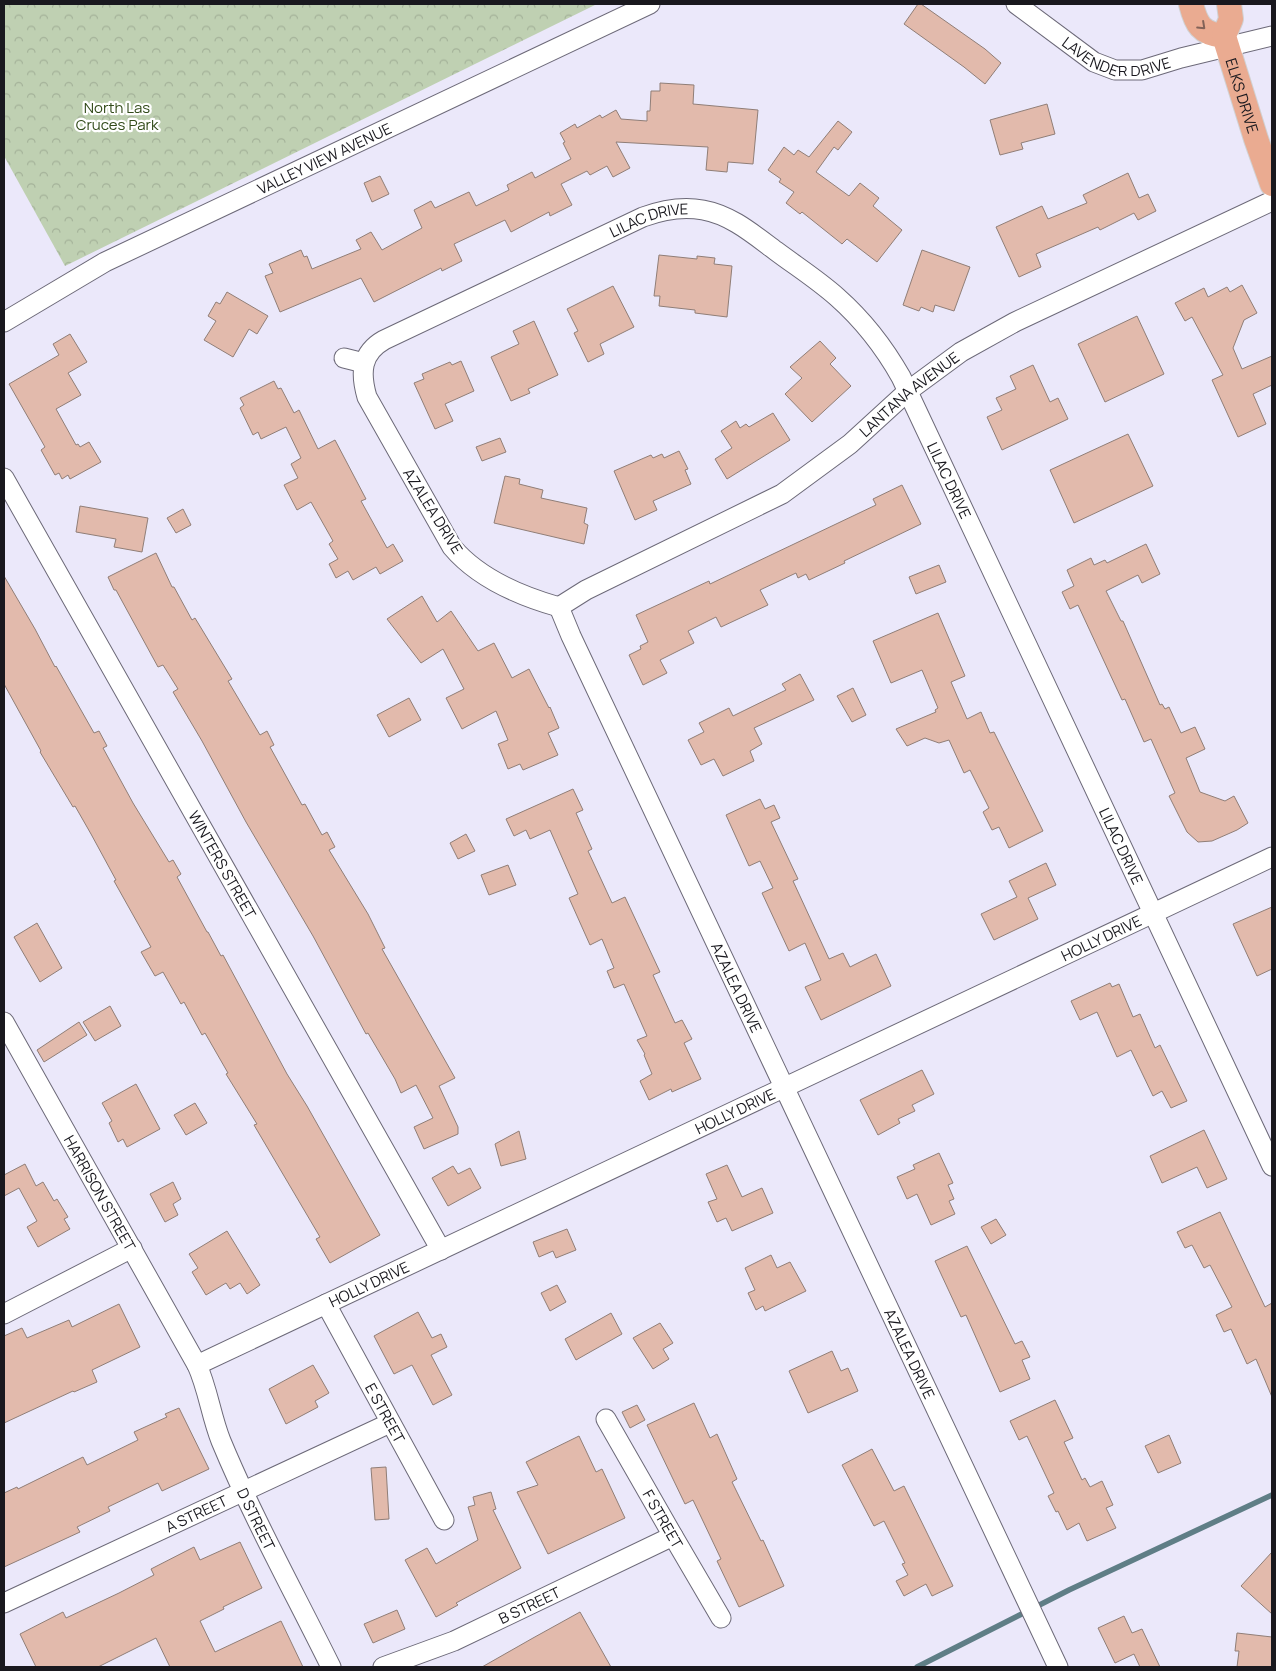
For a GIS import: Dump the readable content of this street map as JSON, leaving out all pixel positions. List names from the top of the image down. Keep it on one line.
{"streets":{"main road":["ELKS DRIVE"],"street":["LAVENDER DRIVE","VALLEY VIEW AVENUE","LILAC DRIVE","LANTANA AVENUE","AZALEA DRIVE","WINTERS STREET","HOLLY DRIVE","HARRISON STREET","E STREET","A STREET","D STREET","F STREET","B STREET"]},"crossings":[["LAVENDER DRIVE","ELKS DRIVE"],["LILAC DRIVE","LANTANA AVENUE"],["LILAC DRIVE","AZALEA DRIVE"],["LILAC DRIVE","HOLLY DRIVE"],["LANTANA AVENUE","AZALEA DRIVE"],["AZALEA DRIVE","HOLLY DRIVE"],["WINTERS STREET","HOLLY DRIVE"],["HOLLY DRIVE","HARRISON STREET"],["HOLLY DRIVE","E STREET"],["HOLLY DRIVE","D STREET"],["HARRISON STREET","D STREET"],["E STREET","A STREET"],["A STREET","D STREET"],["F STREET","B STREET"]],"parks":["North Las Cruces Park"]}
